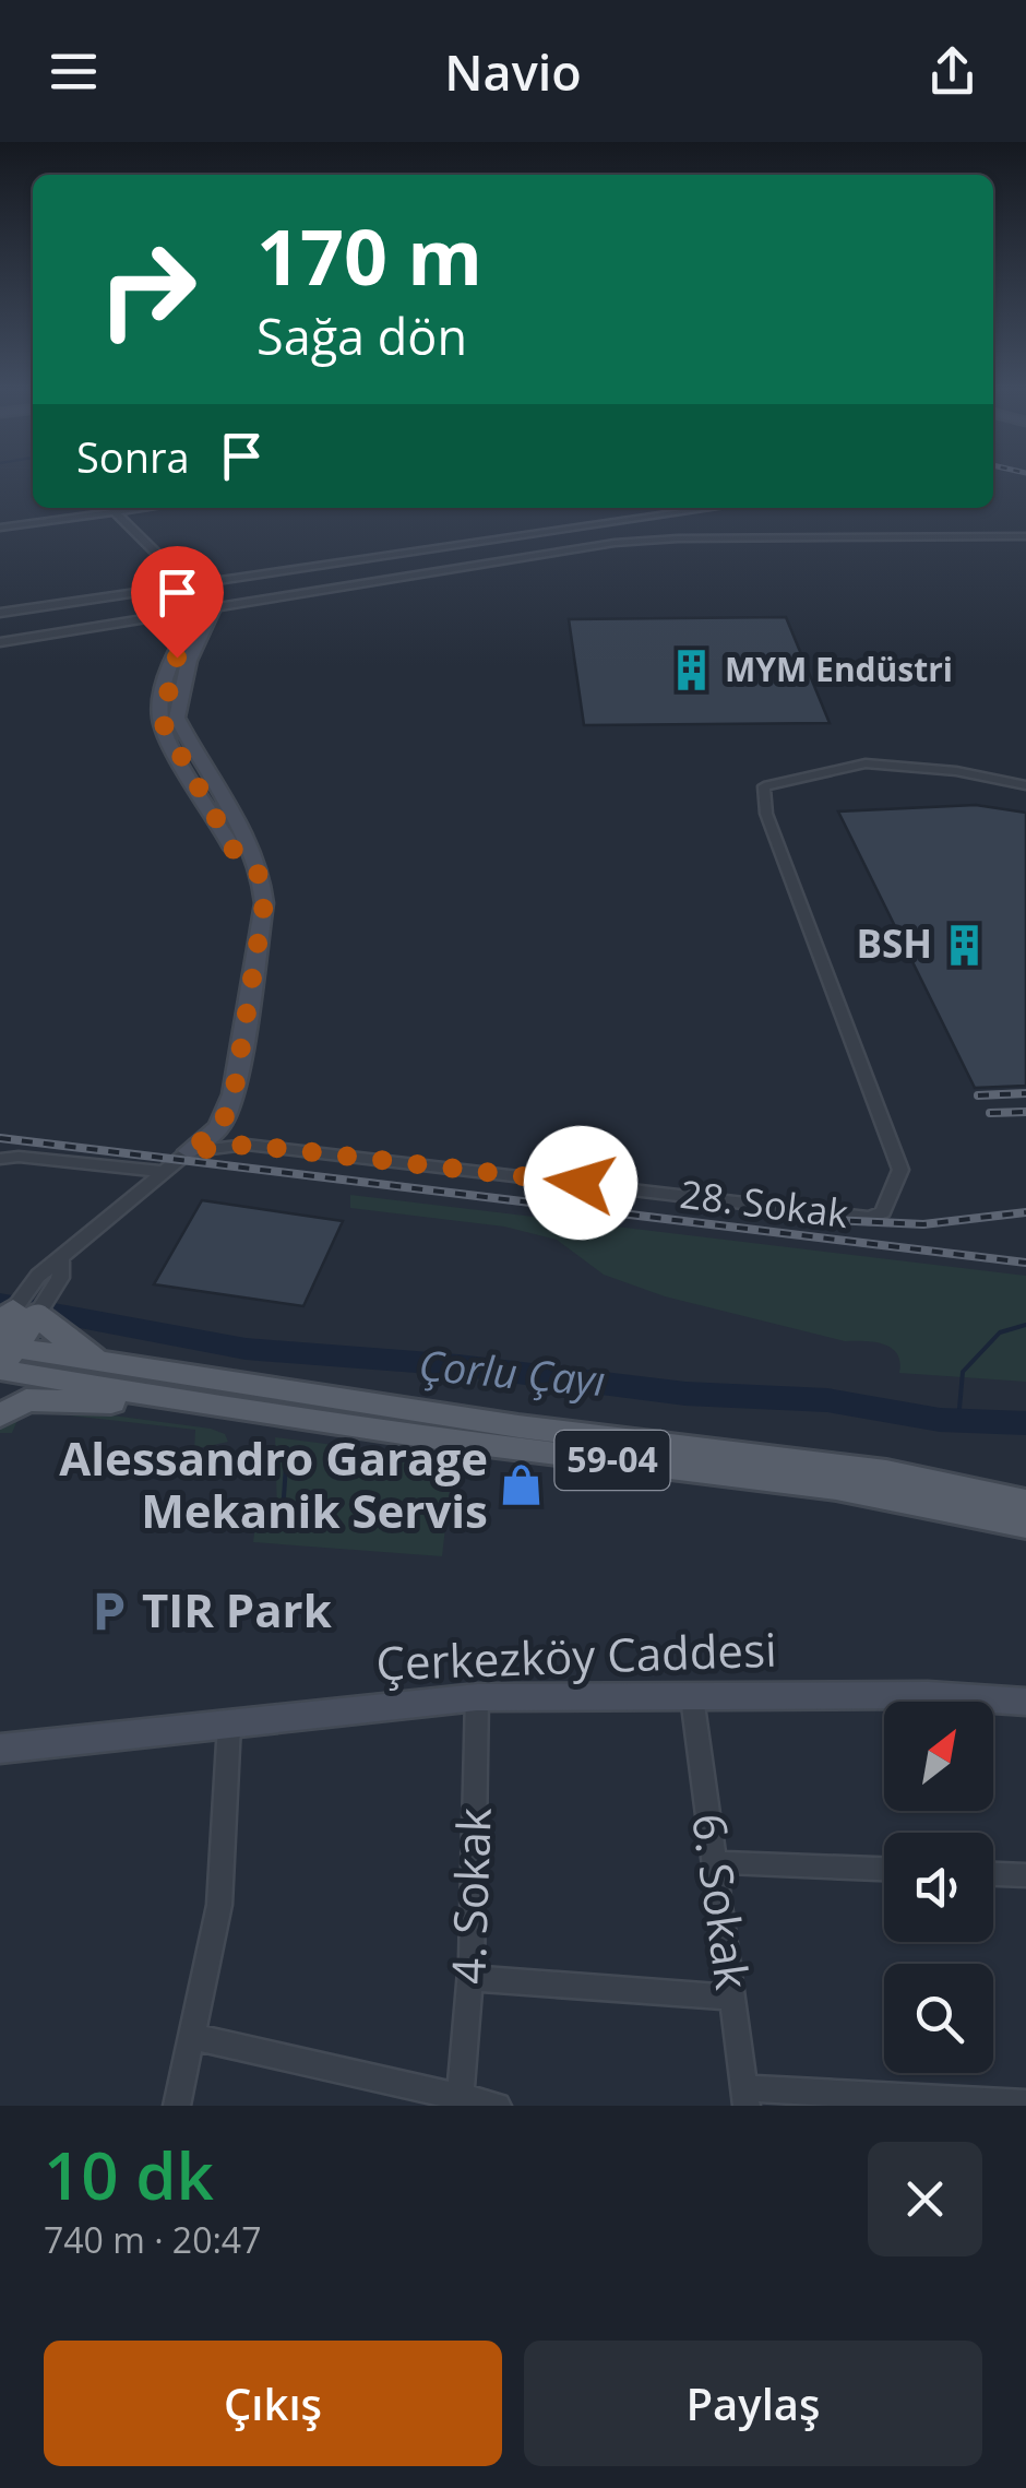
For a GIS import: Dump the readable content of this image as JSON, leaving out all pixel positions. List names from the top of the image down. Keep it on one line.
{"streets":{"main road":["59-04"],"street":["28. Sokak","Çerkezköy Caddesi","4. Sokak","6. Sokak"]},"crossings":[["Çerkezköy Caddesi","4. Sokak"],["Çerkezköy Caddesi","6. Sokak"]],"water":["Çorlu Çayı"],"places":{"building":["MYM Endüstri","BSH"],"shop":["Alessandro Garage Mekanik Servis"],"parking":["TIR Park"]},"north":"top right","page":{"header":"Navio","turn":["170 m","Sağa dön"],"then":"Sonra","heading":["10 dk","740 m · 20:47"],"buttons":["Çıkış","Paylaş"]}}
